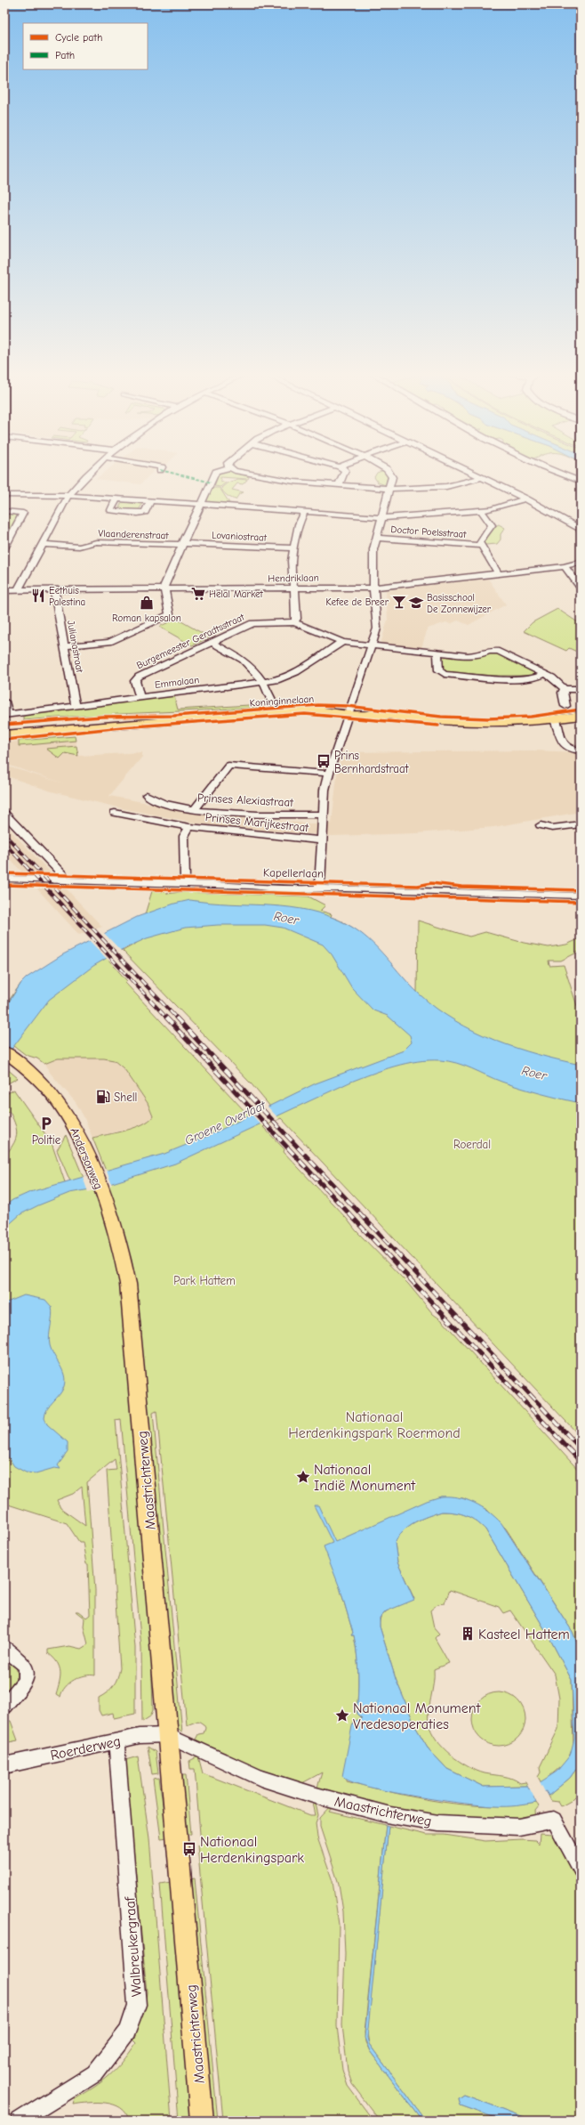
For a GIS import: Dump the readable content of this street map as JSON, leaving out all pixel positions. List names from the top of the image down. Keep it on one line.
{"streets":{"main road":["Koninginnelaan","Andersonweg","Maastrichterweg"],"street":["Doctor Poelsstraat","Vlaanderenstraat","Lovaniostraat","Hendriklaan","Burgemeester Geradtsstraat","Julianastraat","Emmalaan","Prinses Alexiastraat","Prinses Marijkestraat","Kapellerlaan","Roerderweg","Walbreukergraaf"]},"crossings":[["Vlaanderenstraat","Lovaniostraat"],["Hendriklaan","Julianastraat"],["Burgemeester Geradtsstraat","Emmalaan"],["Julianastraat","Emmalaan"],["Prinses Marijkestraat","Kapellerlaan"],["Andersonweg","Maastrichterweg"],["Maastrichterweg","Roerderweg"],["Roerderweg","Walbreukergraaf"]],"water":["Roer","Groene Overlaat"],"parks":["Roerdal","Park Hattem","Nationaal Herdenkingspark Roermond"],"places":{"supermarket":["Helal Market"],"restaurant":["Eethuis Palestina"],"bar":["Kefee de Breer"],"shop":["Roman kapsalon"],"school or university":["Basisschool De Zonnewijzer"],"bus stop":["Prins Bernhardstraat","Nationaal Herdenkingspark"],"fuel station":["Shell"],"parking":["Politie"],"place":["Nationaal Indië Monument","Nationaal Monument Vredesoperaties"],"building":["Kasteel Hattem"]},"legend":["Cycle path","Path"]}
